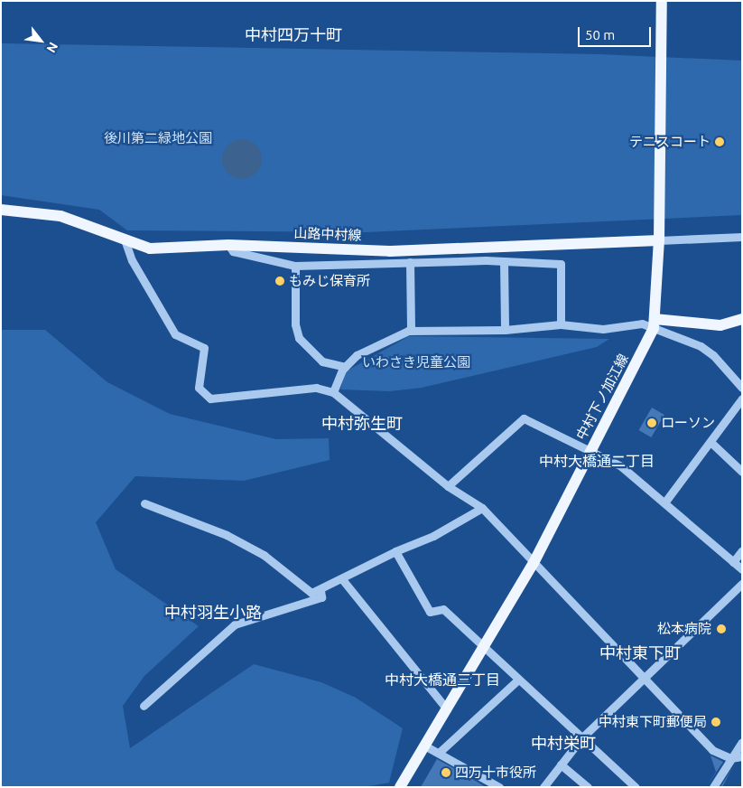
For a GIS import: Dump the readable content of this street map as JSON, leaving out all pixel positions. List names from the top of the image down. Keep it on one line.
{"streets":{"main road":["山路中村線","中村下ノ加江線"]},"crossings":[["山路中村線","中村下ノ加江線"]],"districts":["中村四万十町","中村弥生町","中村大橋通二丁目","中村羽生小路","中村東下町","中村大橋通三丁目","中村栄町"],"parks":["後川第二緑地公園","いわさき児童公園"],"places":["テニスコート","もみじ保育所","ローソン","松本病院","中村東下町郵便局","四万十市役所"],"scale_bar":"50 m","north":"bottom right"}
